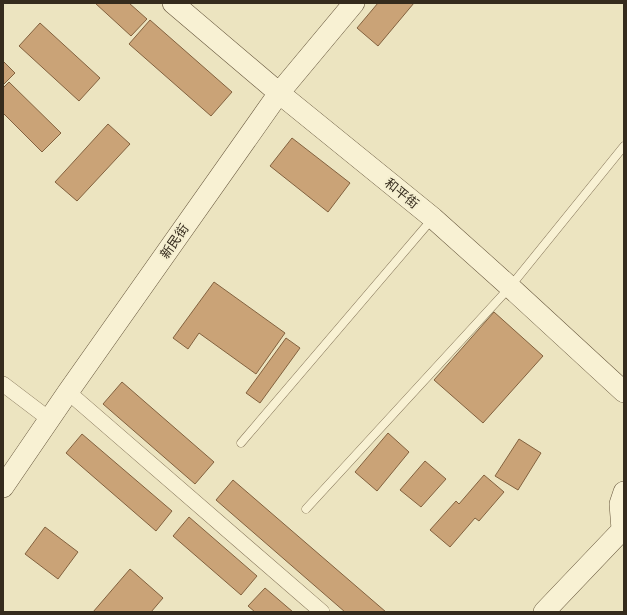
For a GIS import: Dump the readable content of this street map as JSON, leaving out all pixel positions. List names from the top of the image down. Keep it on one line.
{"streets":{"main road":["和平街","新民街"]},"crossings":[["和平街","新民街"]]}
